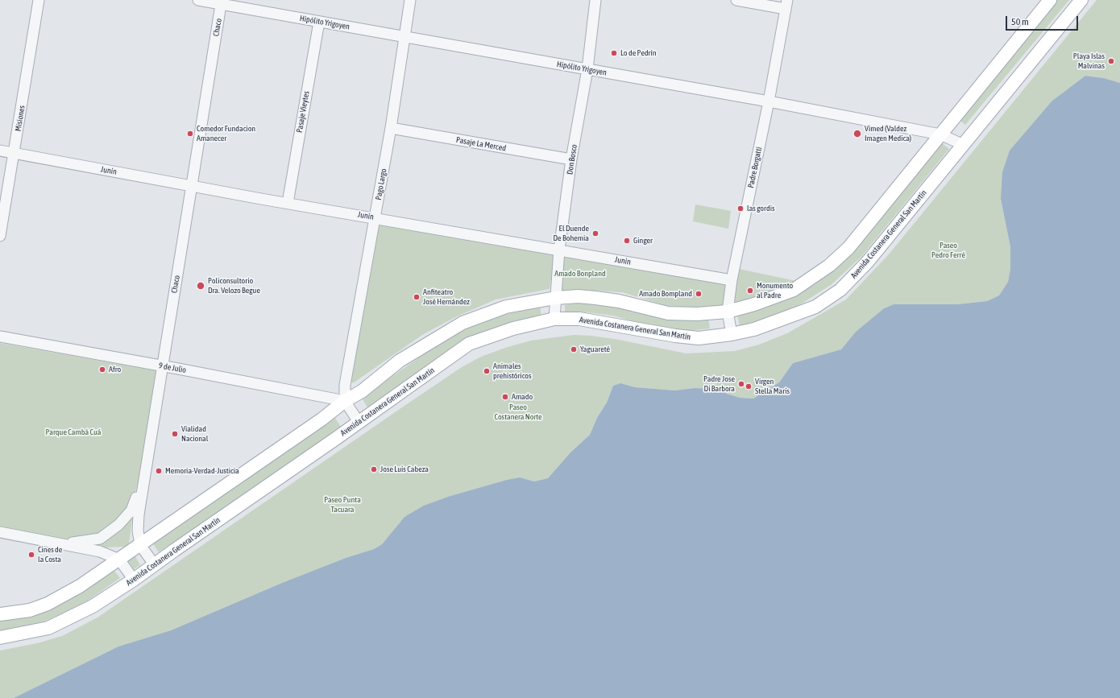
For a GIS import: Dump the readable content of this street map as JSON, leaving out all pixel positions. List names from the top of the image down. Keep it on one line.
{"streets":{"main road":["Avenida Costanera General San Martín"],"street":["Hipólito Yrigoyen","Chaco","Pasaje Vieytes","Misiones","Pasaje La Merced","Don Bosco","Padre Borgatti","Junín","Pago Largo","9 de Julio"]},"crossings":[["Hipólito Yrigoyen","Chaco"],["Hipólito Yrigoyen","Pasaje Vieytes"],["Hipólito Yrigoyen","Don Bosco"],["Hipólito Yrigoyen","Padre Borgatti"],["Hipólito Yrigoyen","Pago Largo"],["Hipólito Yrigoyen","Avenida Costanera General San Martín"],["Chaco","Junín"],["Chaco","Avenida Costanera General San Martín"],["Chaco","9 de Julio"],["Pasaje Vieytes","Junín"],["Misiones","Junín"],["Pasaje La Merced","Don Bosco"],["Pasaje La Merced","Pago Largo"],["Don Bosco","Junín"],["Don Bosco","Avenida Costanera General San Martín"],["Padre Borgatti","Junín"],["Padre Borgatti","Avenida Costanera General San Martín"],["Junín","Pago Largo"],["Pago Largo","9 de Julio"]],"parks":["Paseo Pedro Ferré","Amado Bonpland","Paseo Costanera Norte","Parque Cambá Cuá","Paseo Punta Tacuara"],"places":["Lo de Pedrín","Playa Islas Malvinas","Comedor Fundacion Amanecer","Vimed (Valdez Imagen Medica)","las gordis","El Duende De Bohemia","Ginger","Policonsultorio Dra. Velozo Begue","Monumento al Padre","Amado Bompland","Anfiteatro José Hernández","Yaguareté","Afro","Animales prehistóricos","Padre Jose Di Barbora","Virgen Stella Maris","Amado","Vialidad Nacional","Jose Luis Cabeza","Memoria-Verdad-Justicia","Cines de la Costa"],"scale_bar":"50 m"}
